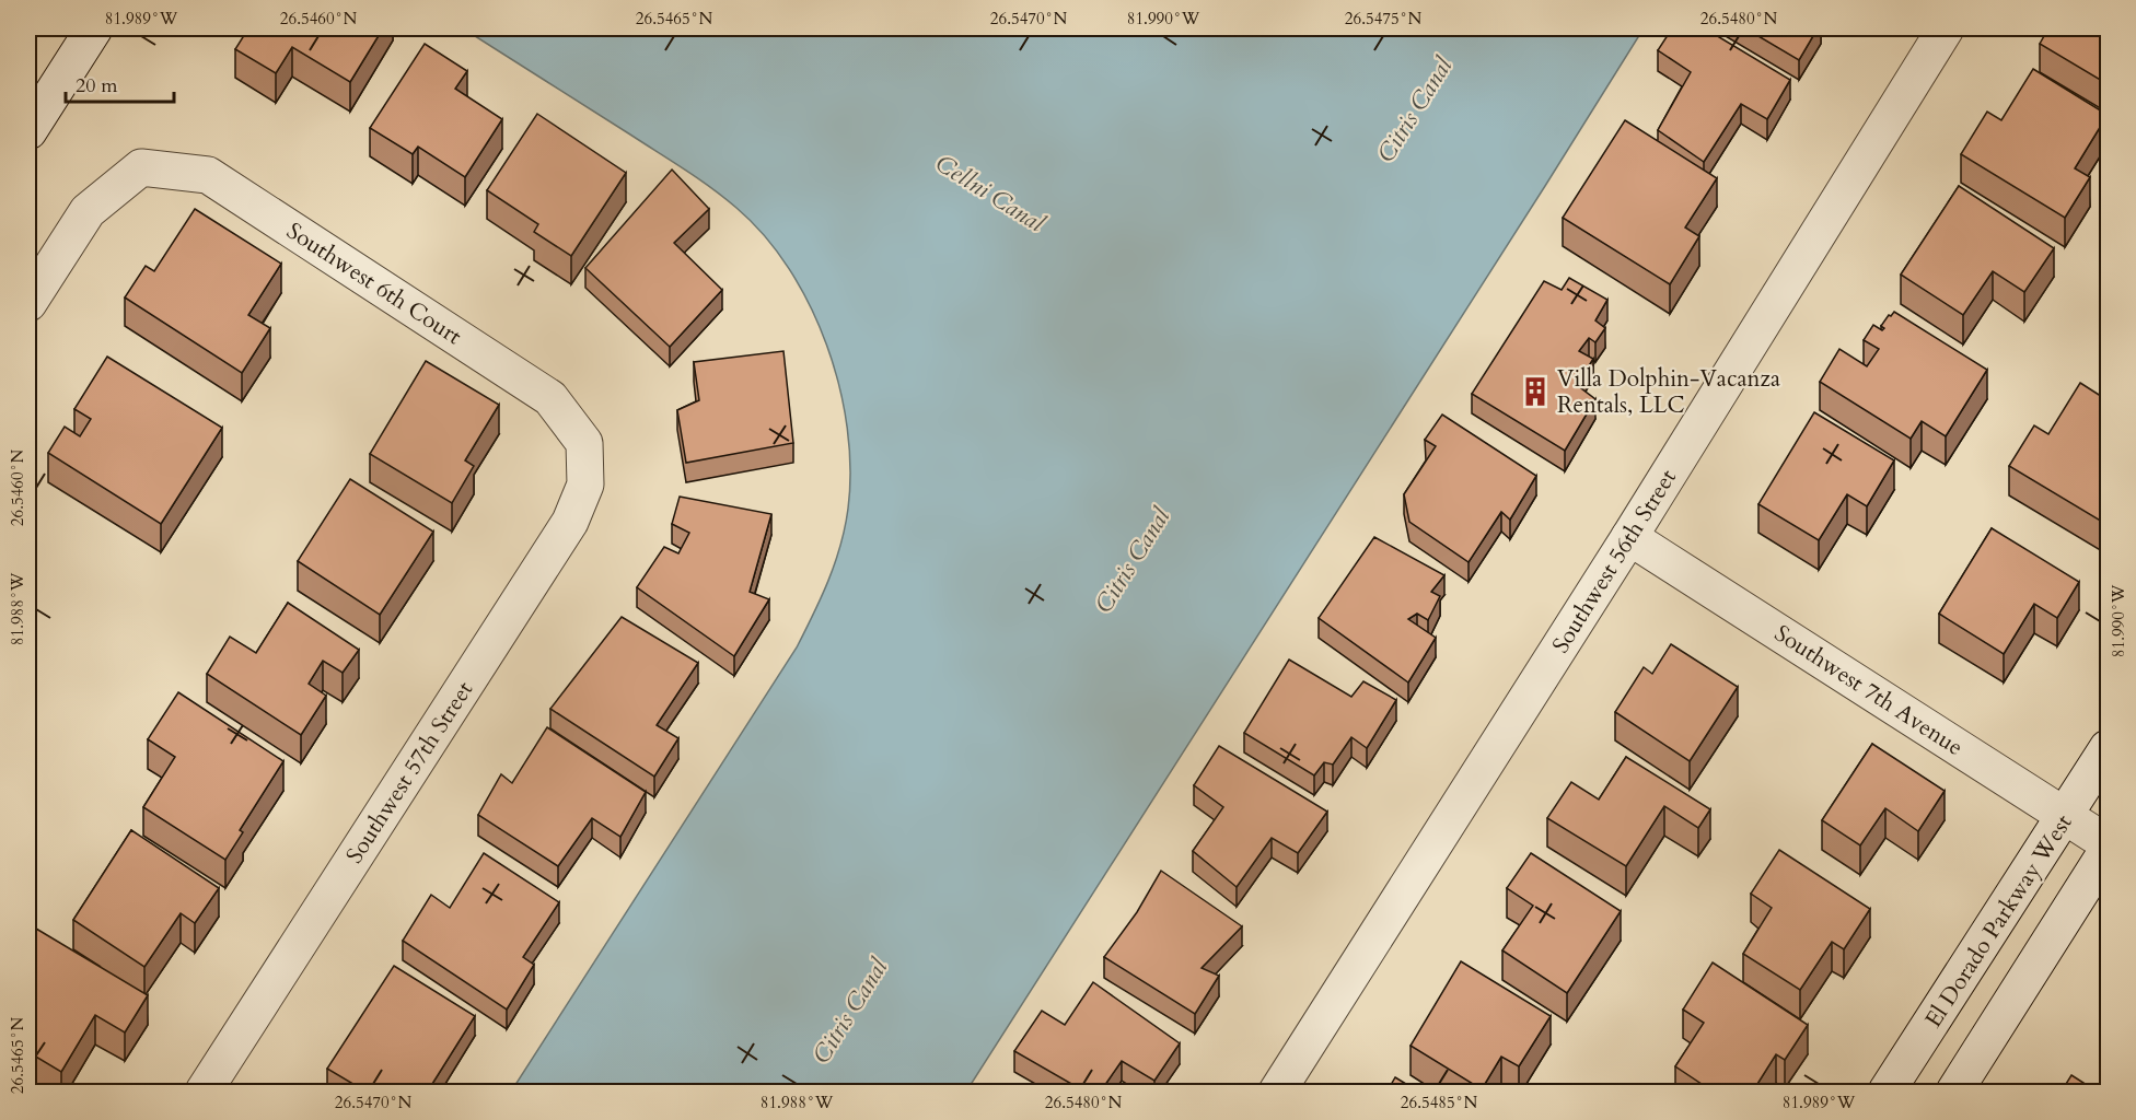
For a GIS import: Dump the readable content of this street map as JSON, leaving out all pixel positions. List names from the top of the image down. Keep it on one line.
{"streets":{"street":["Southwest 6th Court","Southwest 56th Street","Southwest 7th Avenue","Southwest 57th Street","El Dorado Parkway West"]},"crossings":[["Southwest 6th Court","Southwest 57th Street"],["Southwest 56th Street","Southwest 7th Avenue"],["Southwest 7th Avenue","El Dorado Parkway West"]],"water":["Citris Canal","Cellni Canal"],"places":{"building":["Villa Dolphin-Vacanza Rentals, LLC"]},"scale_bar":"20 m","coordinates":["81.989°W","26.5460°N","26.5465°N","26.5470°N","81.990°W","26.5475°N","26.5480°N","81.988°W","26.5485°N"]}
